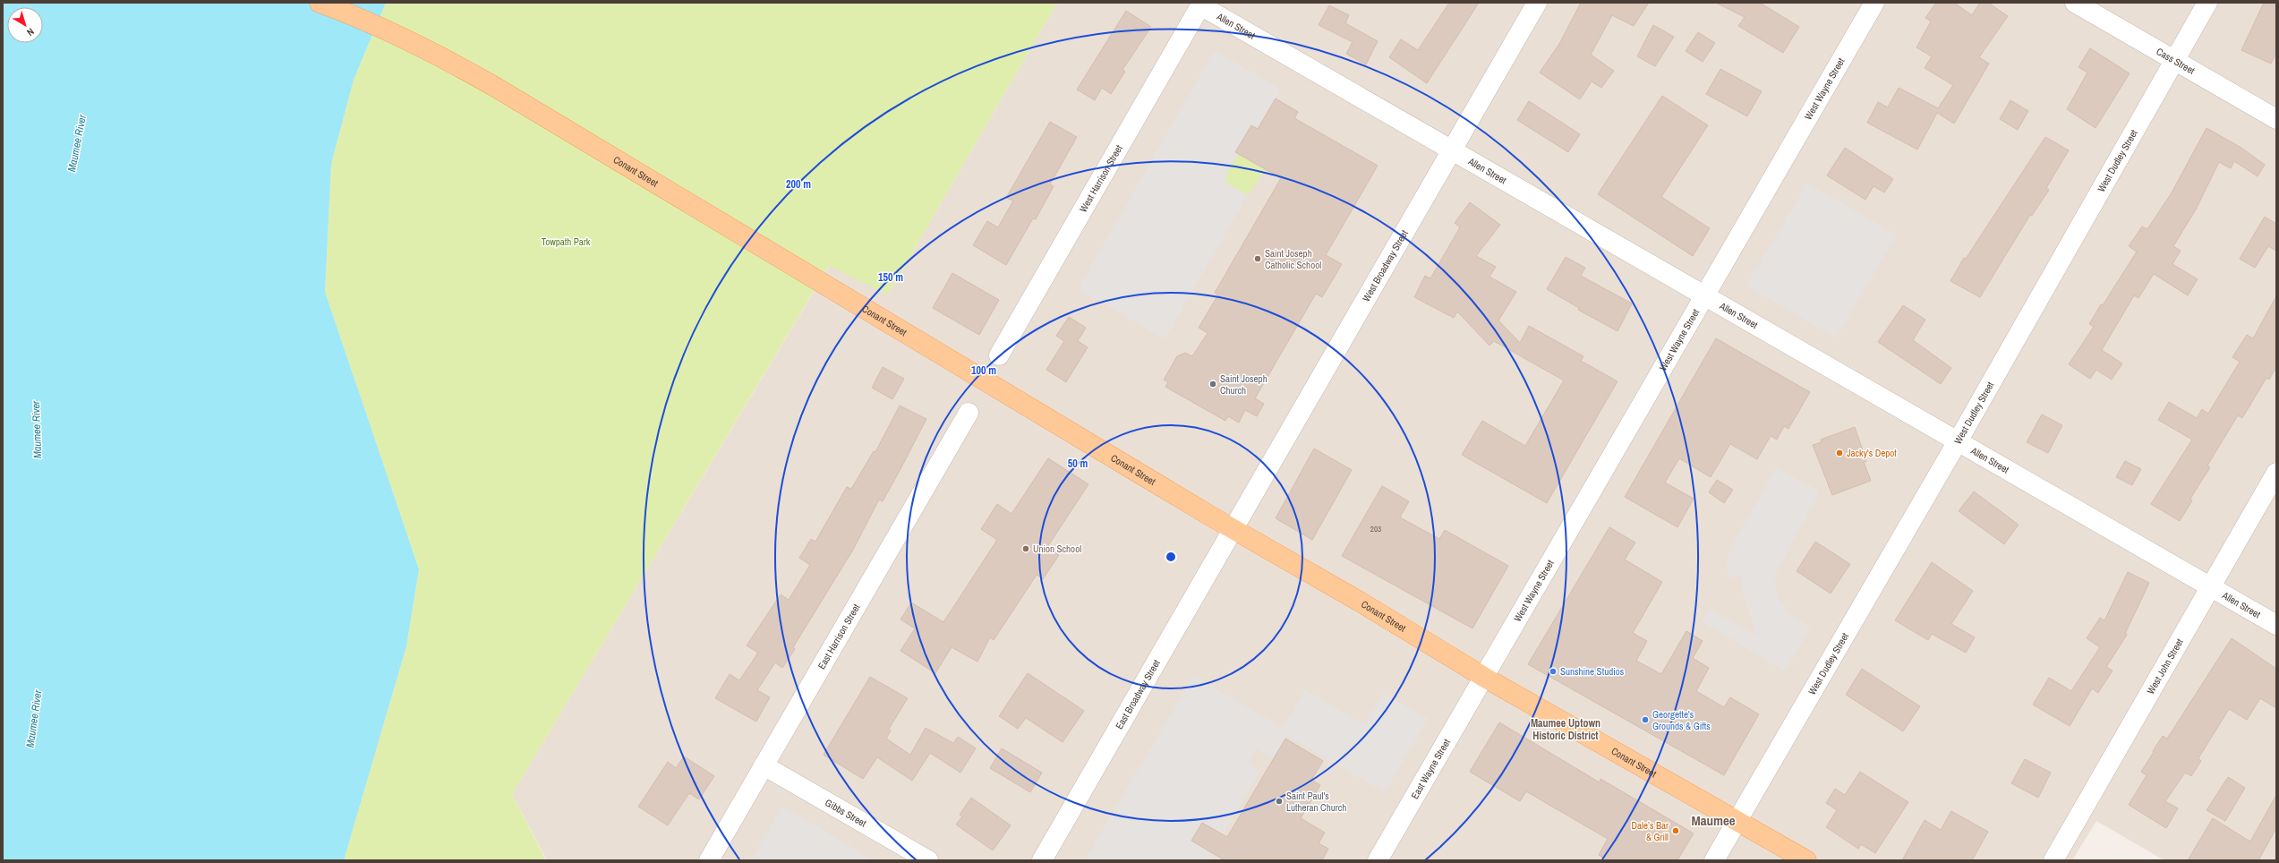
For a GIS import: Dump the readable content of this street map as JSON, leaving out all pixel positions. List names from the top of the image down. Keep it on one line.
{"streets":{"main road":["Conant Street"],"street":["Allen Street","Cass Street","West Wayne Street","West Dudley Street","West Harrison Street","West Broadway Street","East Harrison Street","West John Street","East Broadway Street","East Wayne Street","Gibbs Street"]},"crossings":[["Allen Street","West Wayne Street"],["Allen Street","West Dudley Street"],["Allen Street","West Harrison Street"],["Allen Street","West Broadway Street"],["Allen Street","West John Street"],["Cass Street","West Dudley Street"],["West Wayne Street","Conant Street"],["West Wayne Street","East Wayne Street"],["West Dudley Street","Conant Street"],["Conant Street","West Broadway Street"],["Conant Street","East Broadway Street"],["Conant Street","East Wayne Street"],["West Broadway Street","East Broadway Street"],["East Harrison Street","Gibbs Street"]],"districts":["Maumee Uptown Historic District","Maumee"],"water":["Maumee River"],"parks":["Towpath Park"],"places":["Saint Joseph Catholic School","Saint Joseph Church","Jacky's Depot","Union School","Sunshine Studios","Georgette's Grounds & Gifts","Saint Paul's Lutheran Church","Dale’s Bar & Grill"],"house_numbers":["203"],"north":"bottom right","rings":["200 m","150 m","100 m","50 m"]}
